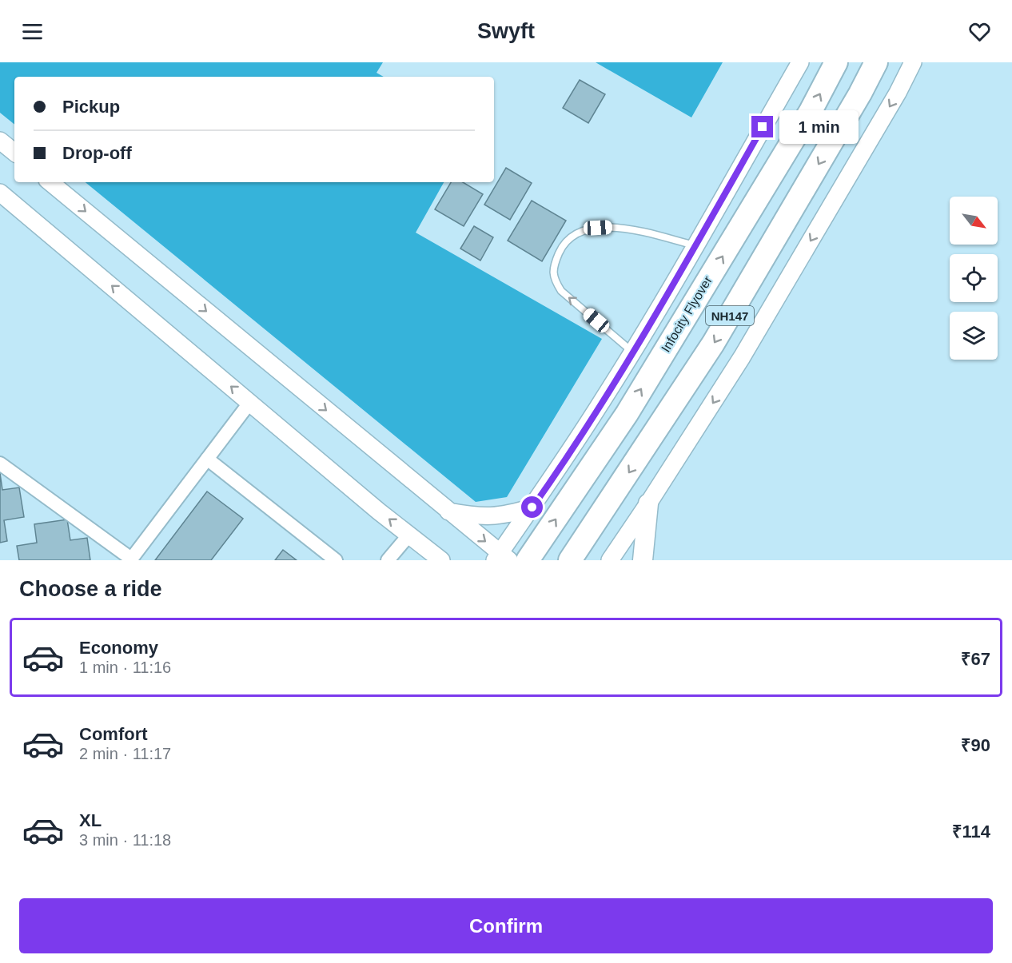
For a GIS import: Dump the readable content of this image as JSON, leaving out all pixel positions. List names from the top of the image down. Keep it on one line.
{"streets":{"highway":["Infocity Flyover","NH147"]},"north":"bottom right","page":{"header":"Swyft","banner":["Pickup","Drop-off"],"bubble":"1 min","heading":"Choose a ride","list":[{"name":"Economy","note":"1 min · 11:16","value":"₹67"},{"name":"Comfort","note":"2 min · 11:17","value":"₹90"},{"name":"XL","note":"3 min · 11:18","value":"₹114"}],"buttons":"Confirm"}}
